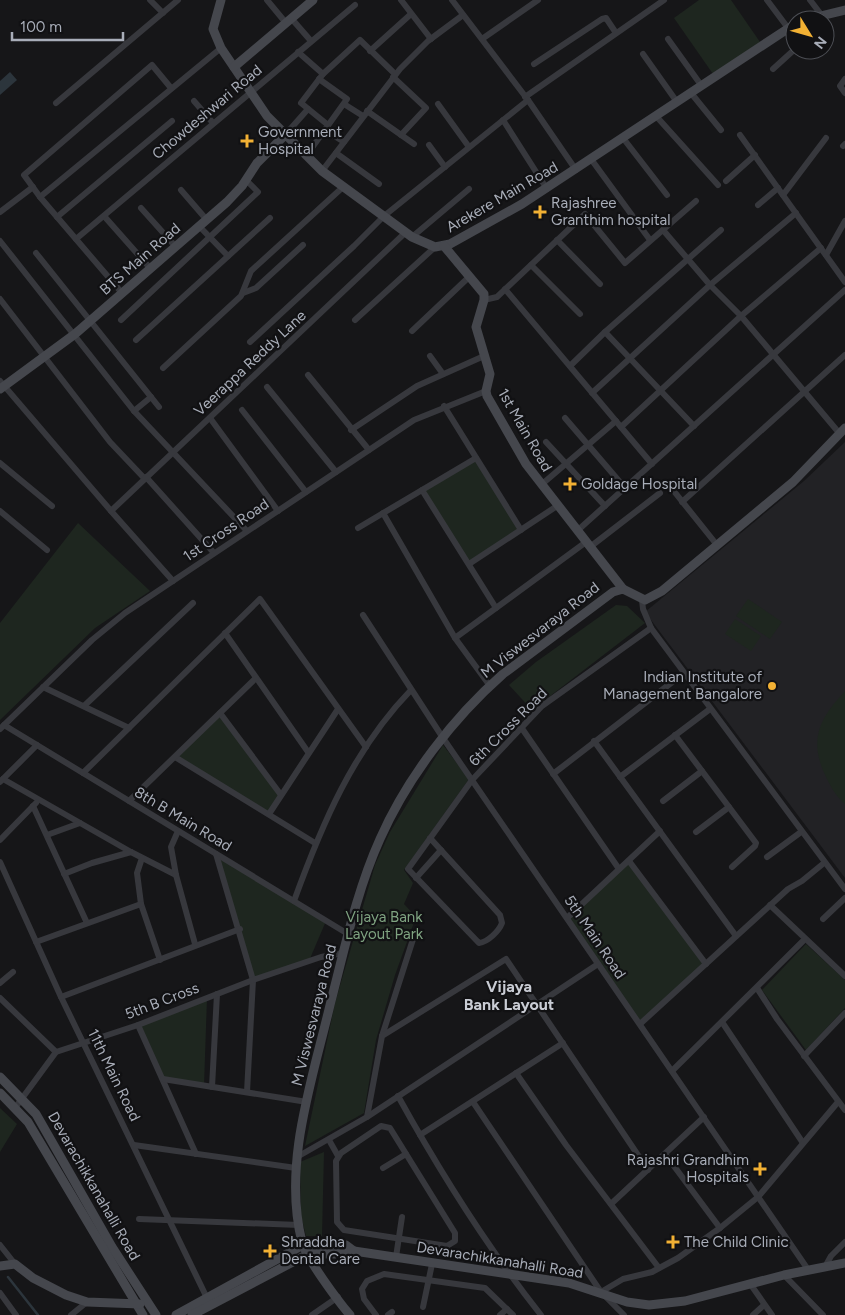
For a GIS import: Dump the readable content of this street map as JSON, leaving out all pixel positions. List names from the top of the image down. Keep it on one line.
{"streets":{"street":["Chowdeshwari Road","Arekere Main Road","BTS Main Road","Veerappa Reddy Lane","1st Main Road","1st Cross Road","M Viswesvaraya Road","6th Cross Road","8th B Main Road","5th Main Road","5th B Cross","11th Main Road","Devarachikkanahalli Road"]},"crossings":[["Chowdeshwari Road","Arekere Main Road"],["Arekere Main Road","BTS Main Road"],["Arekere Main Road","Veerappa Reddy Lane"],["1st Main Road","1st Cross Road"],["1st Main Road","M Viswesvaraya Road"],["1st Cross Road","8th B Main Road"],["M Viswesvaraya Road","8th B Main Road"],["M Viswesvaraya Road","5th Main Road"],["M Viswesvaraya Road","5th B Cross"],["M Viswesvaraya Road","Devarachikkanahalli Road"],["6th Cross Road","5th Main Road"],["5th Main Road","Devarachikkanahalli Road"],["5th B Cross","11th Main Road"]],"districts":["Vijaya Bank Layout"],"parks":["Vijaya Bank Layout Park"],"places":{"health":["Government Hospital","Rajashree Granthim hospital","Goldage Hospital","Rajashri Grandhim Hospitals","The Child Clinic","Shraddha Dental Care"],"other":["Indian Institute of Management Bangalore"]},"scale_bar":"100 m","north":"bottom right"}
